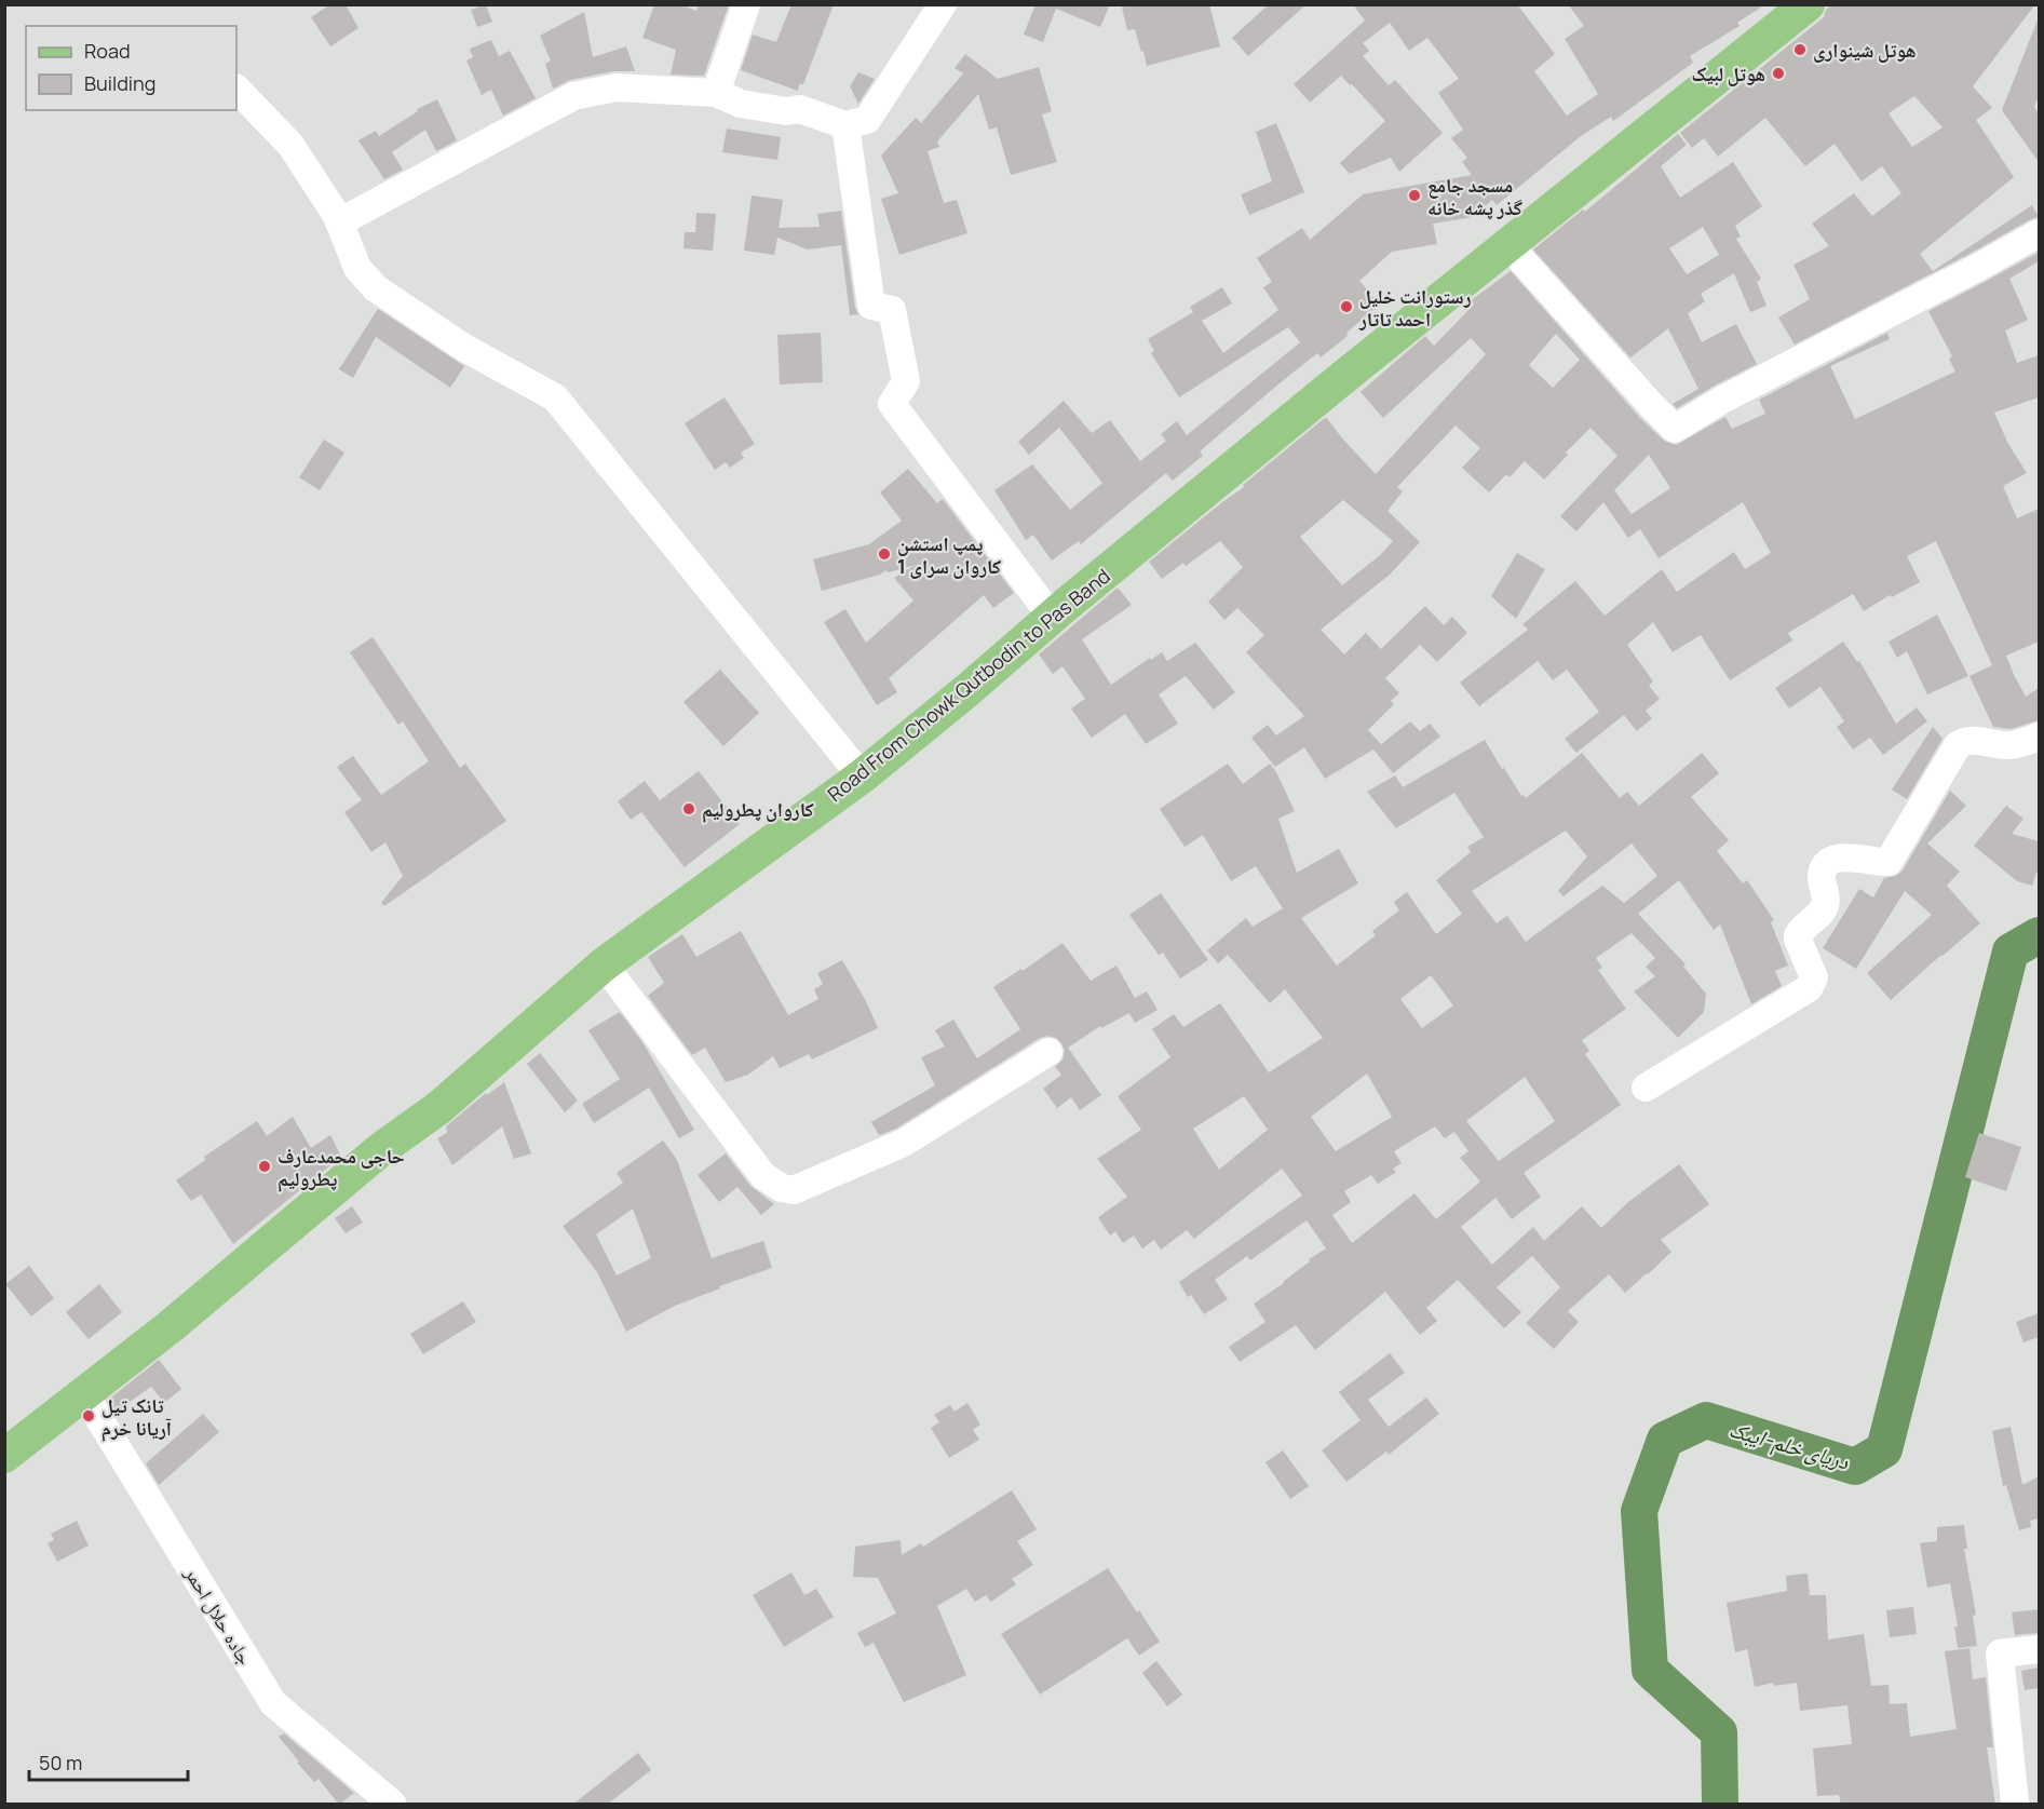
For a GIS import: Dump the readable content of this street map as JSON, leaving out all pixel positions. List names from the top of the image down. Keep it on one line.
{"streets":{"main road":["Road From Chowk Qutbodin to Pas Band"],"street":["جاده حلال احمر"]},"crossings":[["Road From Chowk Qutbodin to Pas Band","جاده حلال احمر"]],"water":["دریای خلم-ایبک"],"places":["هوتل شینواری","هوتل لبیک","مسجد جامع گذر پشه خانه","رستورانت خلیل احمد تاتار","پمپ استشن کاروان سرای 1","کاروان پطرولیم","حاجی محمدعارف پطرولیم","تانک تیل آریانا خرم"],"legend":["Road","Building"],"scale_bar":"50 m"}
